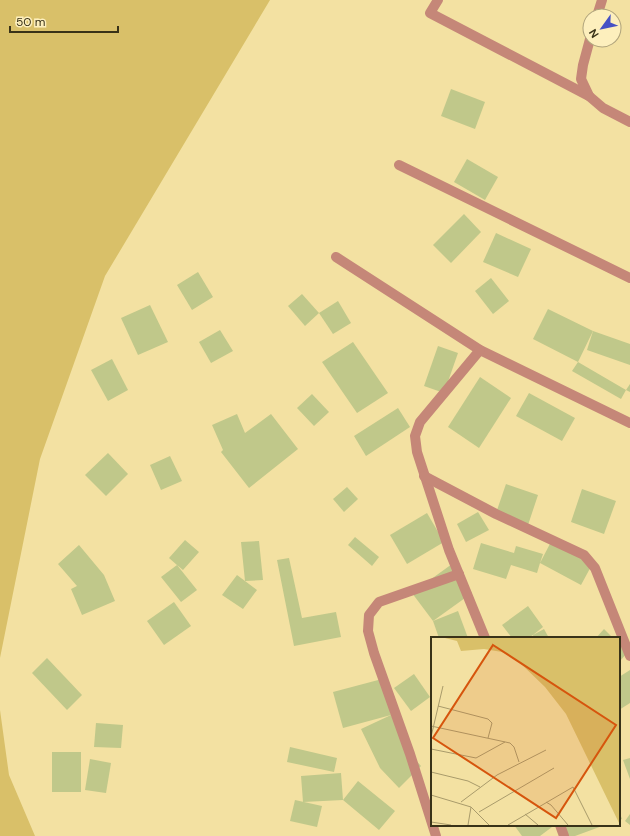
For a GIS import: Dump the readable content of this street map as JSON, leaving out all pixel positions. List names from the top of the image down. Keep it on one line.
{"scale_bar":"50 m","north":"bottom left"}
